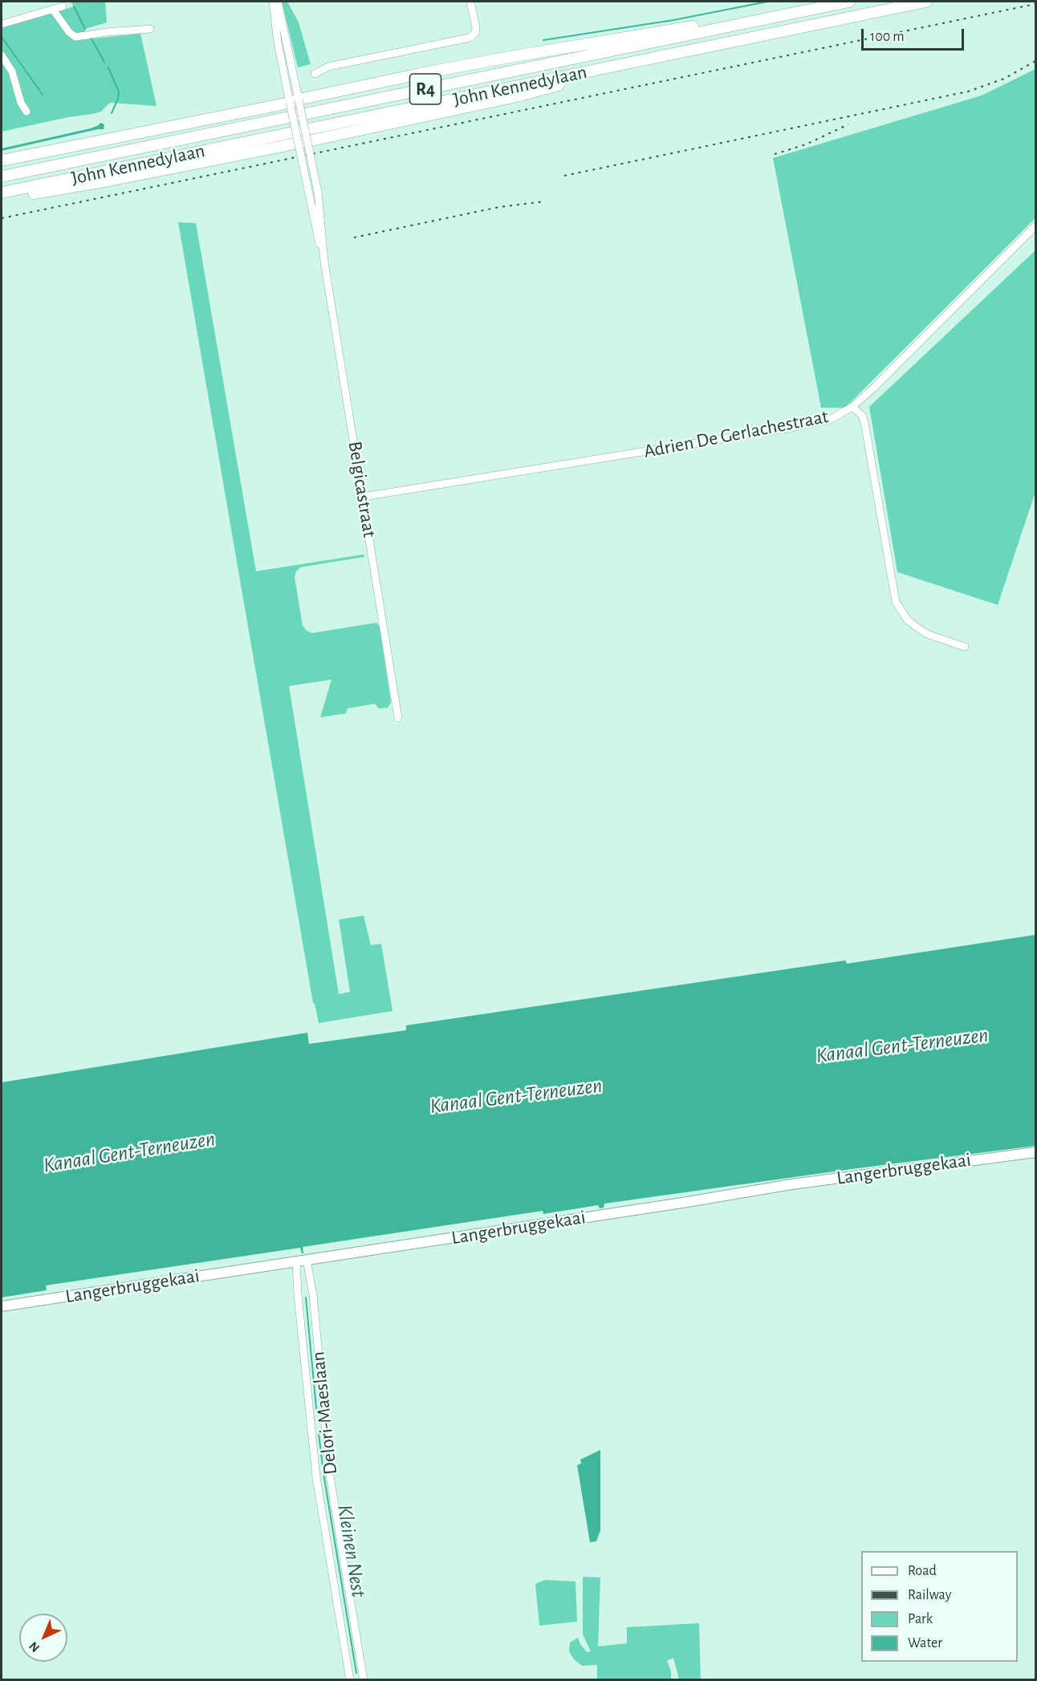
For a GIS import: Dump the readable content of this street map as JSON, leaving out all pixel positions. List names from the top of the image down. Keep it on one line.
{"streets":{"highway":["John Kennedylaan","R4"],"main road":["Langerbruggekaai"],"street":["Adrien De Gerlachestraat","Belgicastraat","Delori-Maeslaan"]},"crossings":[["John Kennedylaan","R4"],["R4","Belgicastraat"],["Adrien De Gerlachestraat","Belgicastraat"],["Langerbruggekaai","Delori-Maeslaan"]],"water":["Kanaal Gent-Terneuzen","Kleinen Nest"],"legend":["Road","Railway","Park","Water"],"scale_bar":"100 m","north":"bottom left"}
